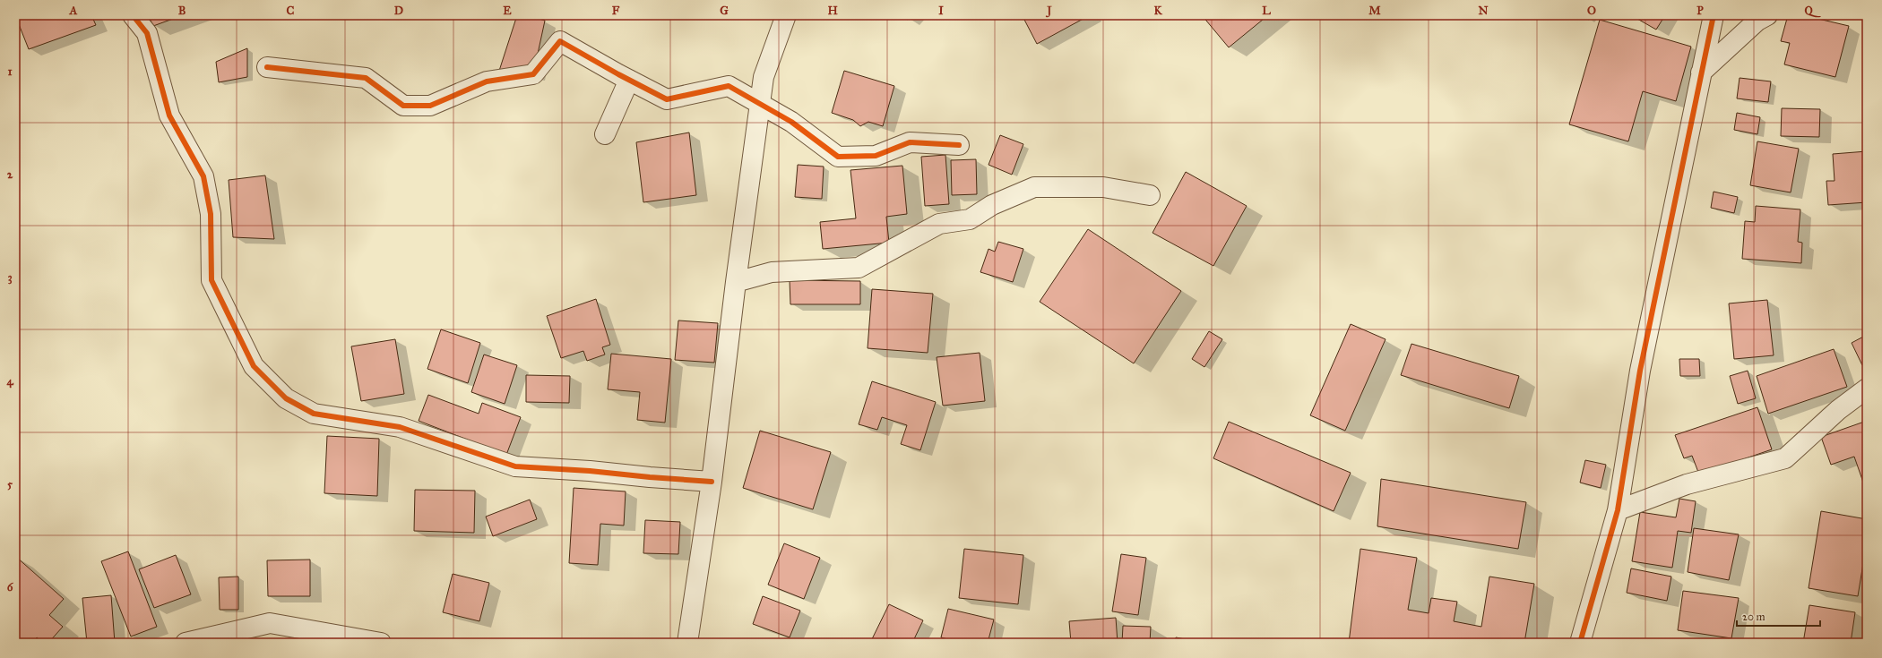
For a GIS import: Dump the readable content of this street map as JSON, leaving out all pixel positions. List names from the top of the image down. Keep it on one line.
{"scale_bar":"20 m","grid":{"columns":["A","B","C","D","E","F","G","H","I","J","K","L","M","N","O","P","Q"],"rows":["1","2","3","4","5","6"]}}
